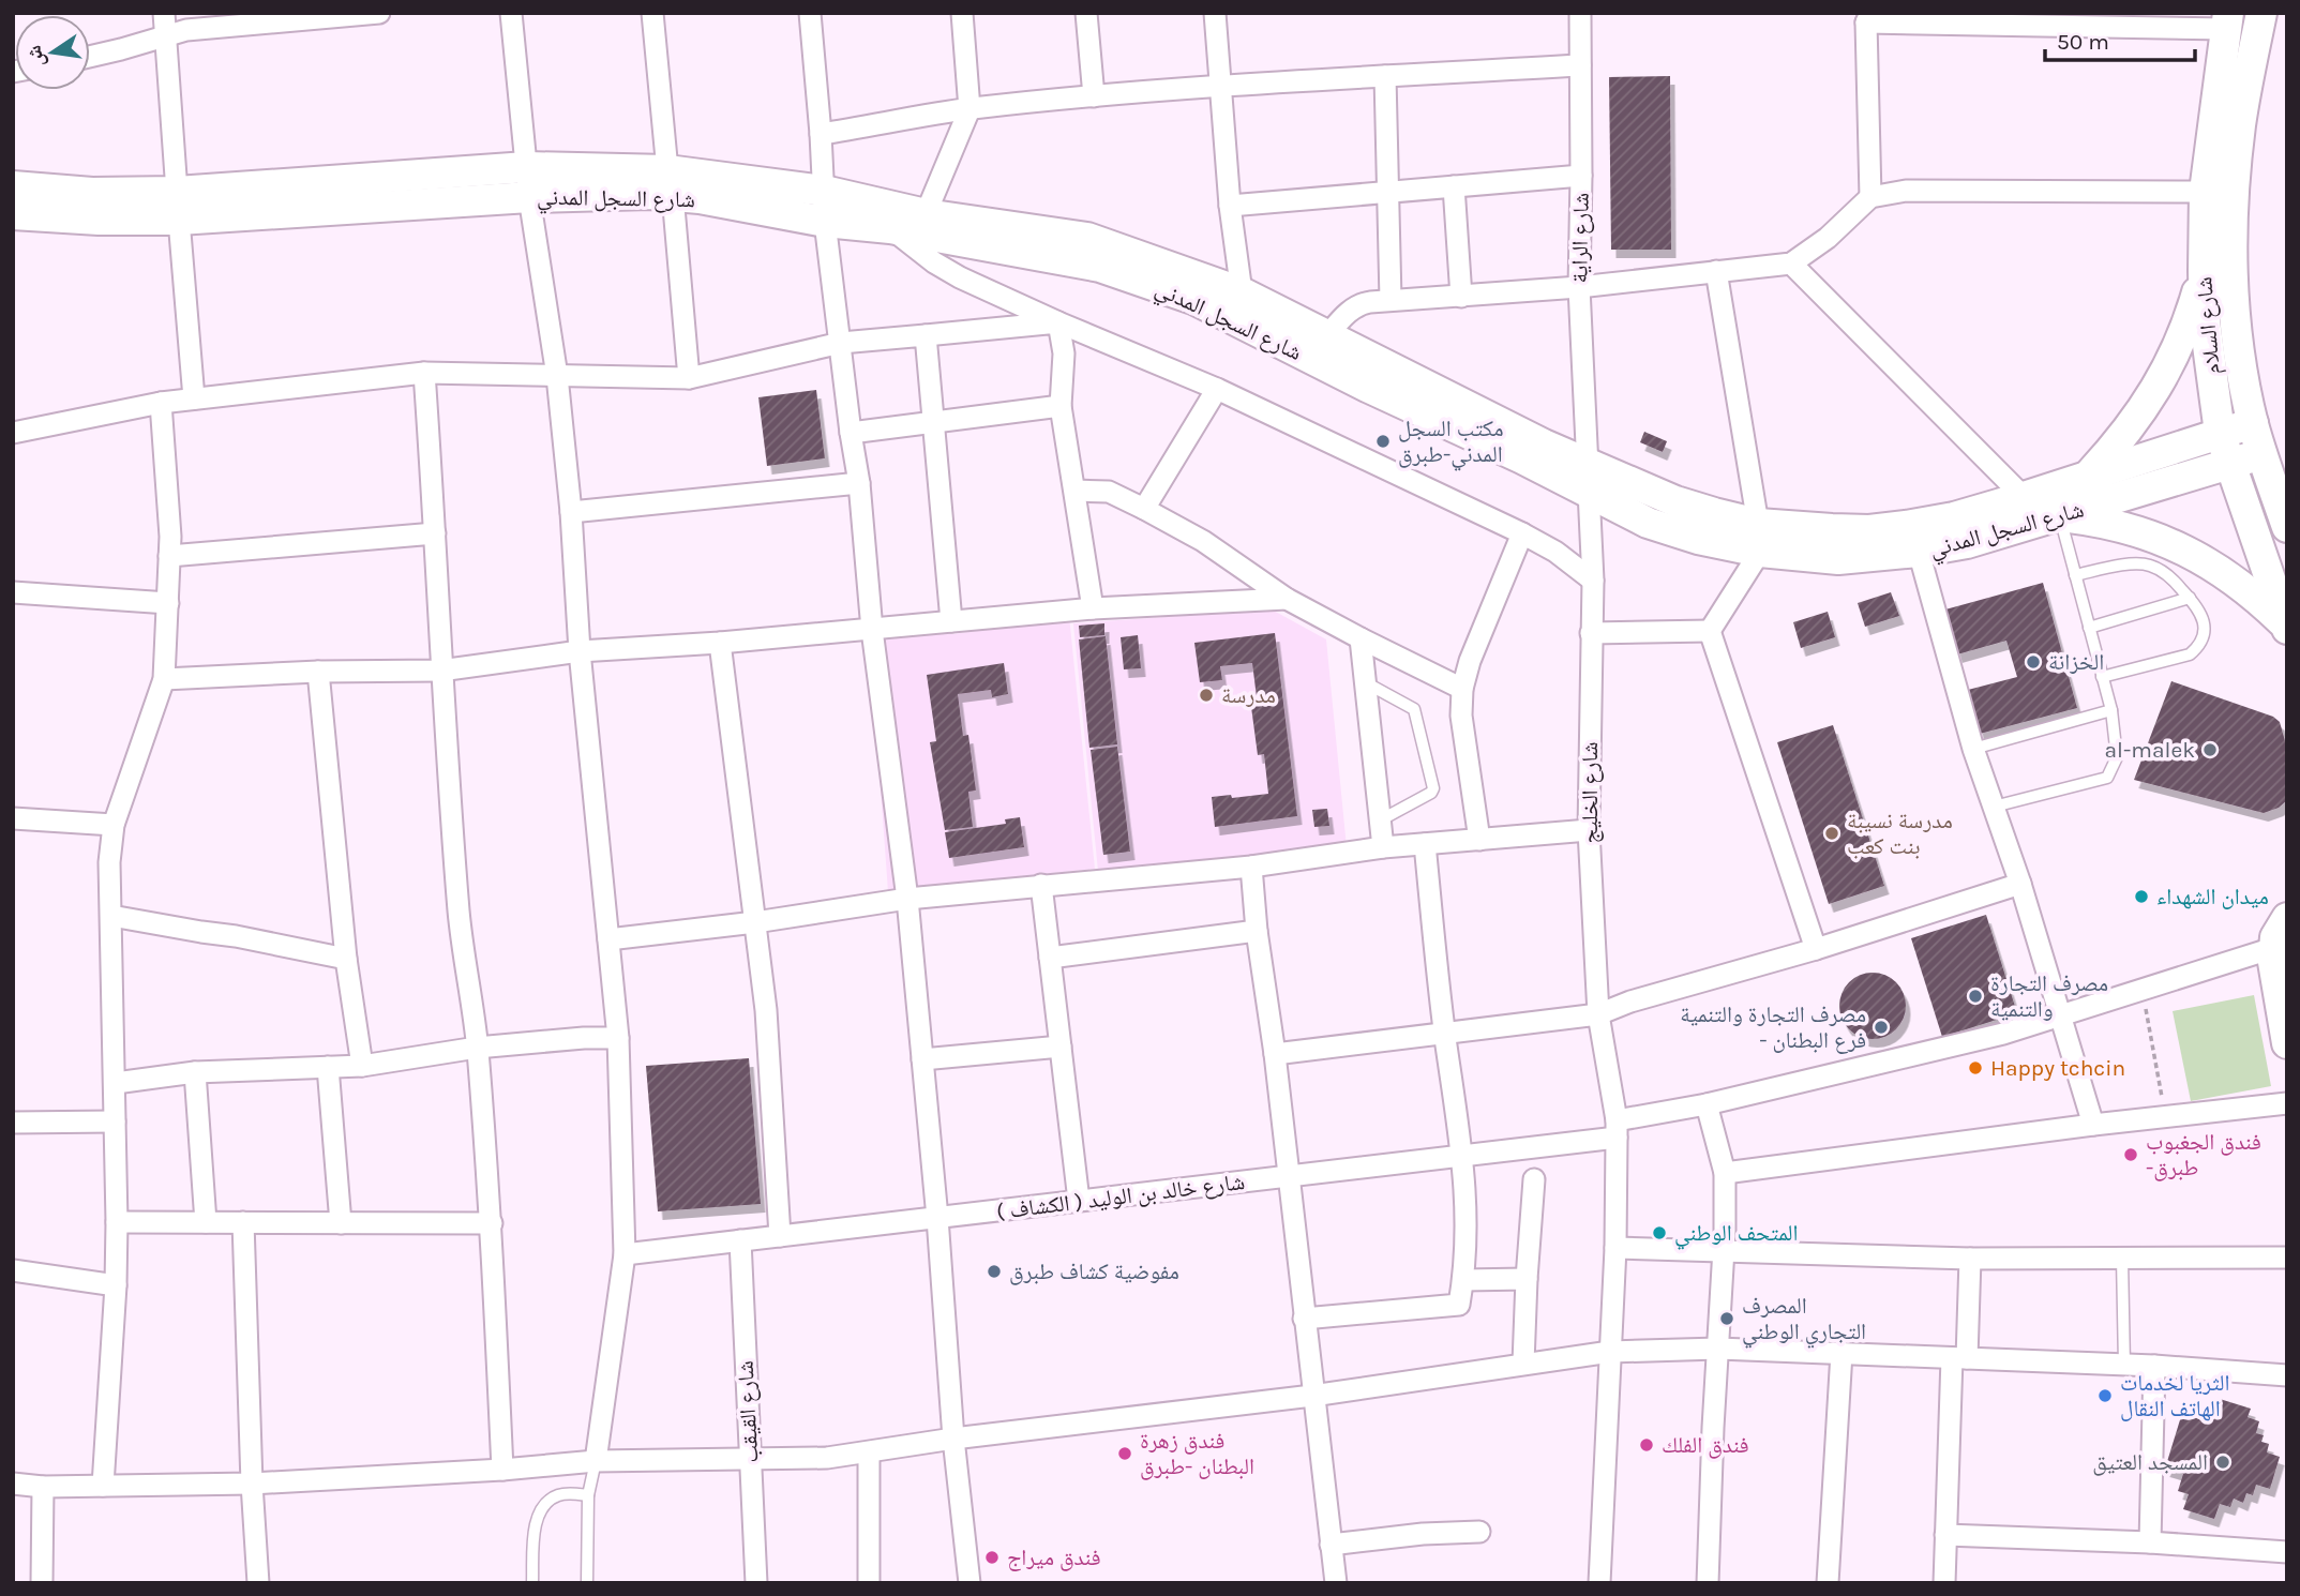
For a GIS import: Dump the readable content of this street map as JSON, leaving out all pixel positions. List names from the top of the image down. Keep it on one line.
{"streets":{"street":["شارع السجل المدني","شارع الراية","شارع السلام","شارع الخليج","شارع خالد بن الوليد ( الكشاف )","شارع القيقب"]},"crossings":[["شارع السجل المدني","شارع الراية"],["شارع السجل المدني","شارع السلام"],["شارع السجل المدني","شارع الخليج"],["شارع الراية","شارع الخليج"],["شارع الخليج","شارع خالد بن الوليد ( الكشاف )"],["شارع خالد بن الوليد ( الكشاف )","شارع القيقب"]],"places":["مكتب السجل المدني-طبرق","الخزانة","مدرسة","al-malek","مدرسة نسيبة بنت كعب","ميدان الشهداء","مصرف التجارة والتنمية","مصرف التجارة والتنمية - فرع البطنان","Happy tchcin","فندق الجغبوب -طبرق","المتحف الوطني","مفوضية كشاف طبرق","المصرف التجاري الوطني","الثريا لخدمات الهاتف النقال","فندق الفلك","فندق زهرة البطنان -طبرق","المسجد العتيق","فندق ميراج"],"scale_bar":"50 m","north":"left"}
